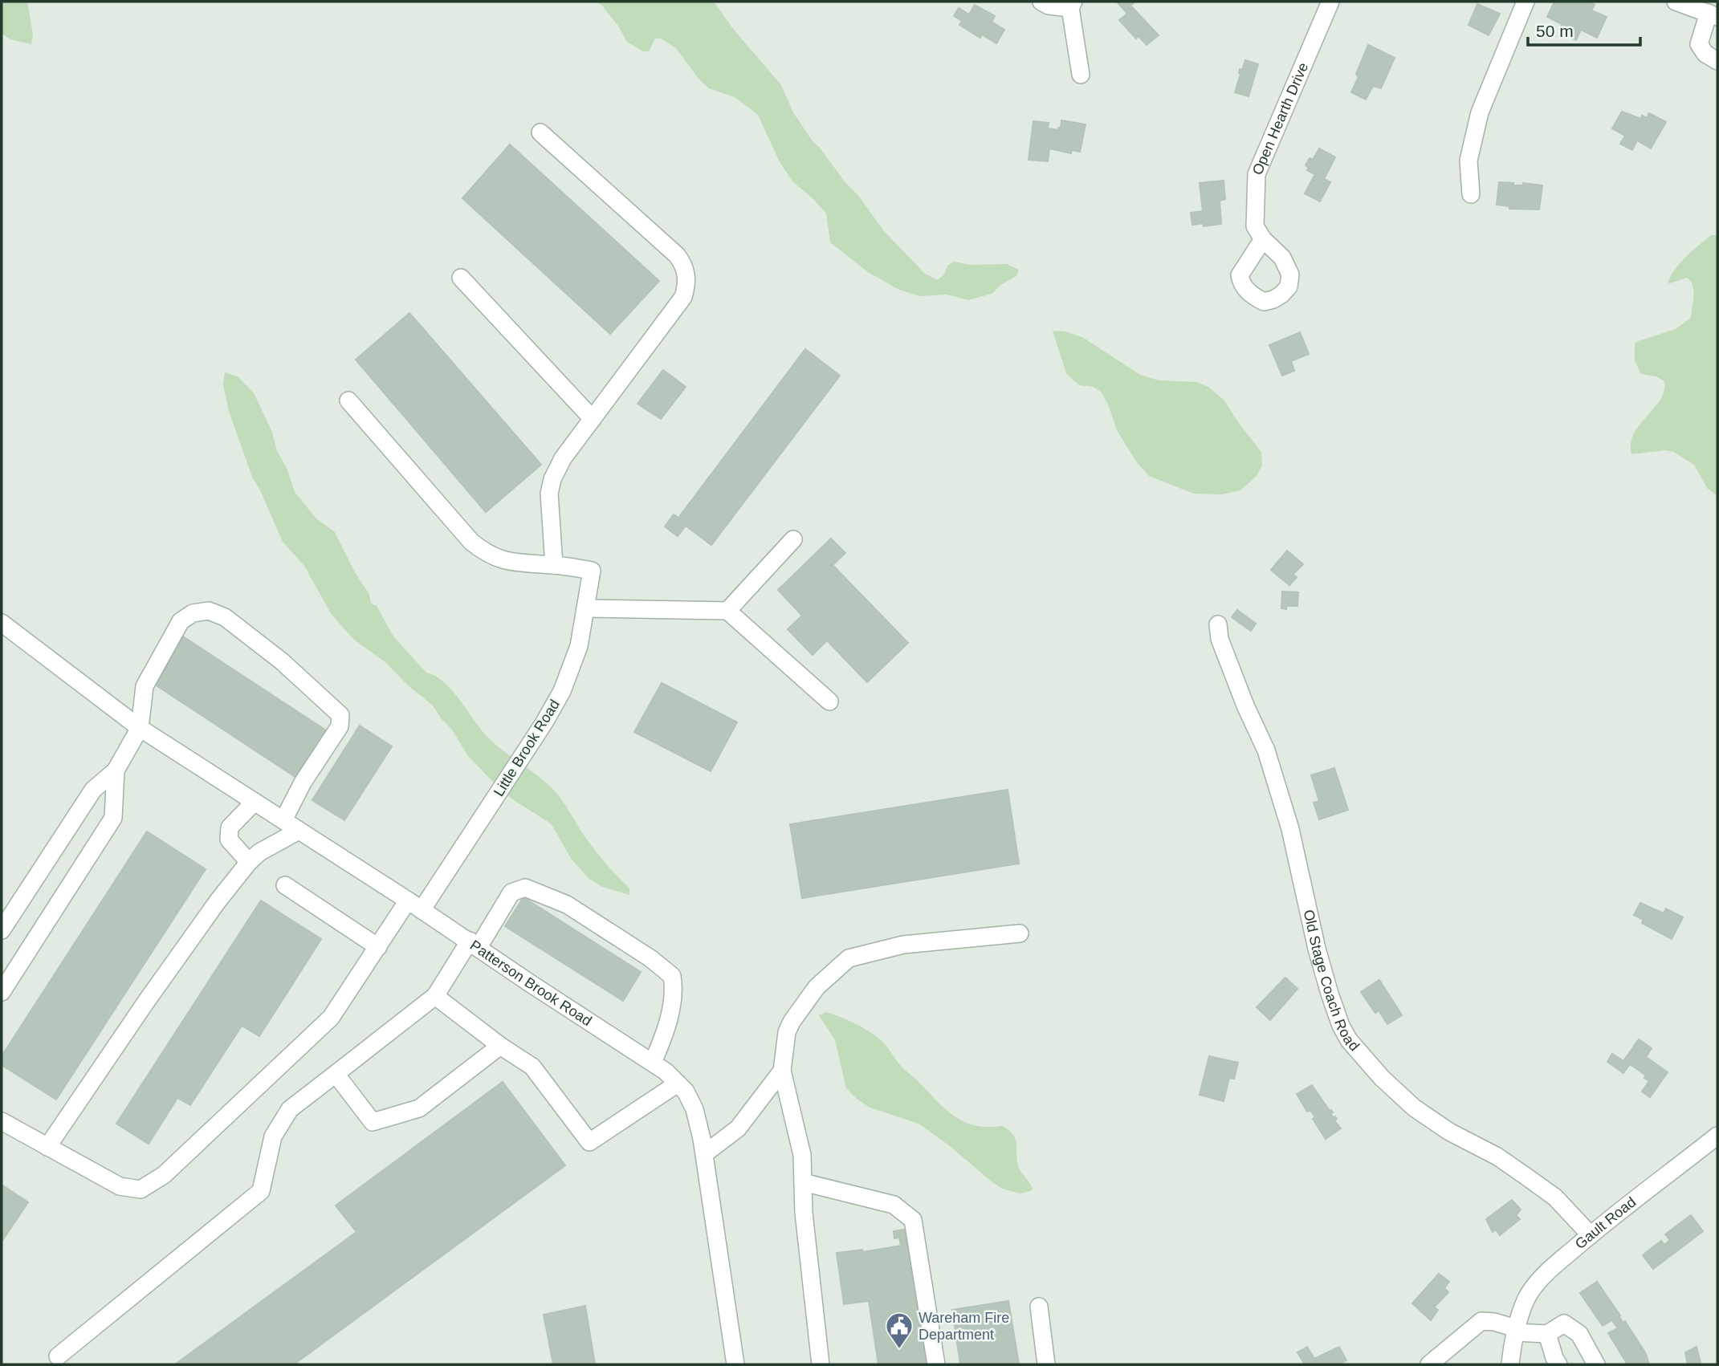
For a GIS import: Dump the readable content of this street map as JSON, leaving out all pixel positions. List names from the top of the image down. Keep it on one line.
{"streets":{"street":["Open Hearth Drive","Little Brook Road","Old Stage Coach Road","Patterson Brook Road","Gault Road"]},"crossings":[["Little Brook Road","Patterson Brook Road"],["Old Stage Coach Road","Gault Road"]],"places":{"public building":["Wareham Fire Department"]},"scale_bar":"50 m"}
